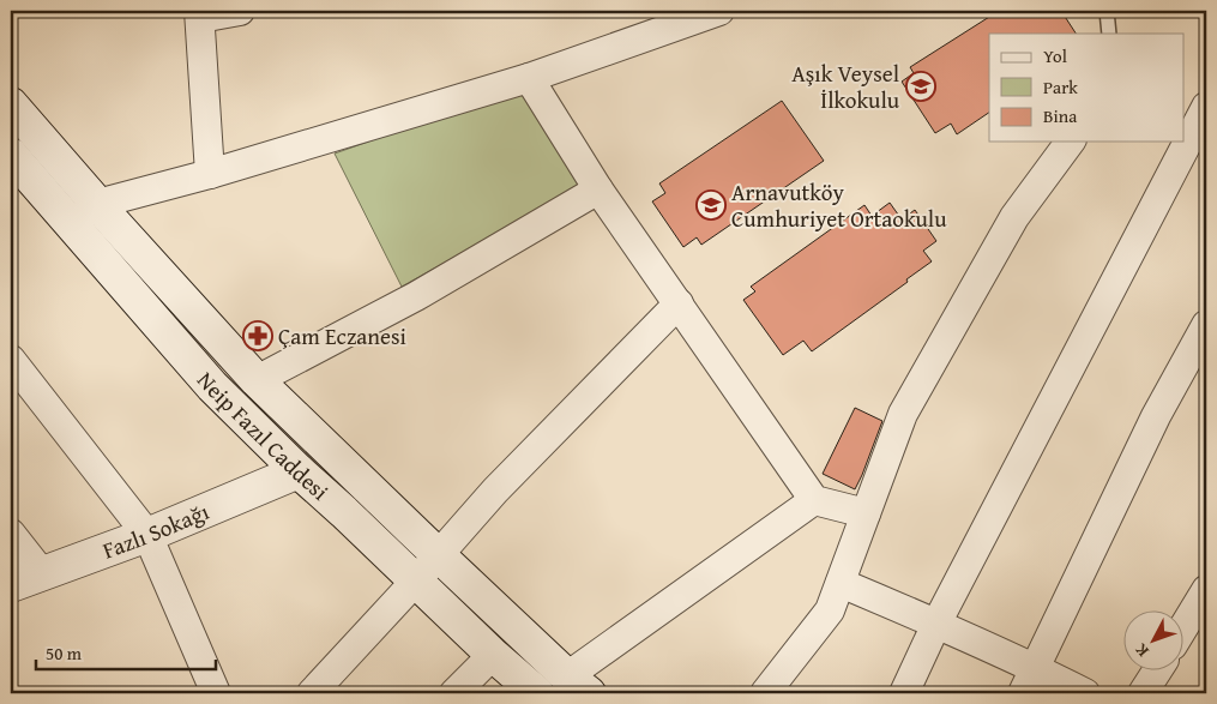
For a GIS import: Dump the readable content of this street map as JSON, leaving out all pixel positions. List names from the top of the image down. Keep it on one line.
{"streets":{"main road":["Neip Fazıl Caddesi","Fazlı Sokağı"]},"crossings":[["Neip Fazıl Caddesi","Fazlı Sokağı"]],"places":{"school or university":["Aşık Veysel İlkokulu","Arnavutköy Cumhuriyet Ortaokulu"],"pharmacy":["Çam Eczanesi"]},"legend":["Yol","Park","Bina"],"scale_bar":"50 m","north":"bottom left"}
